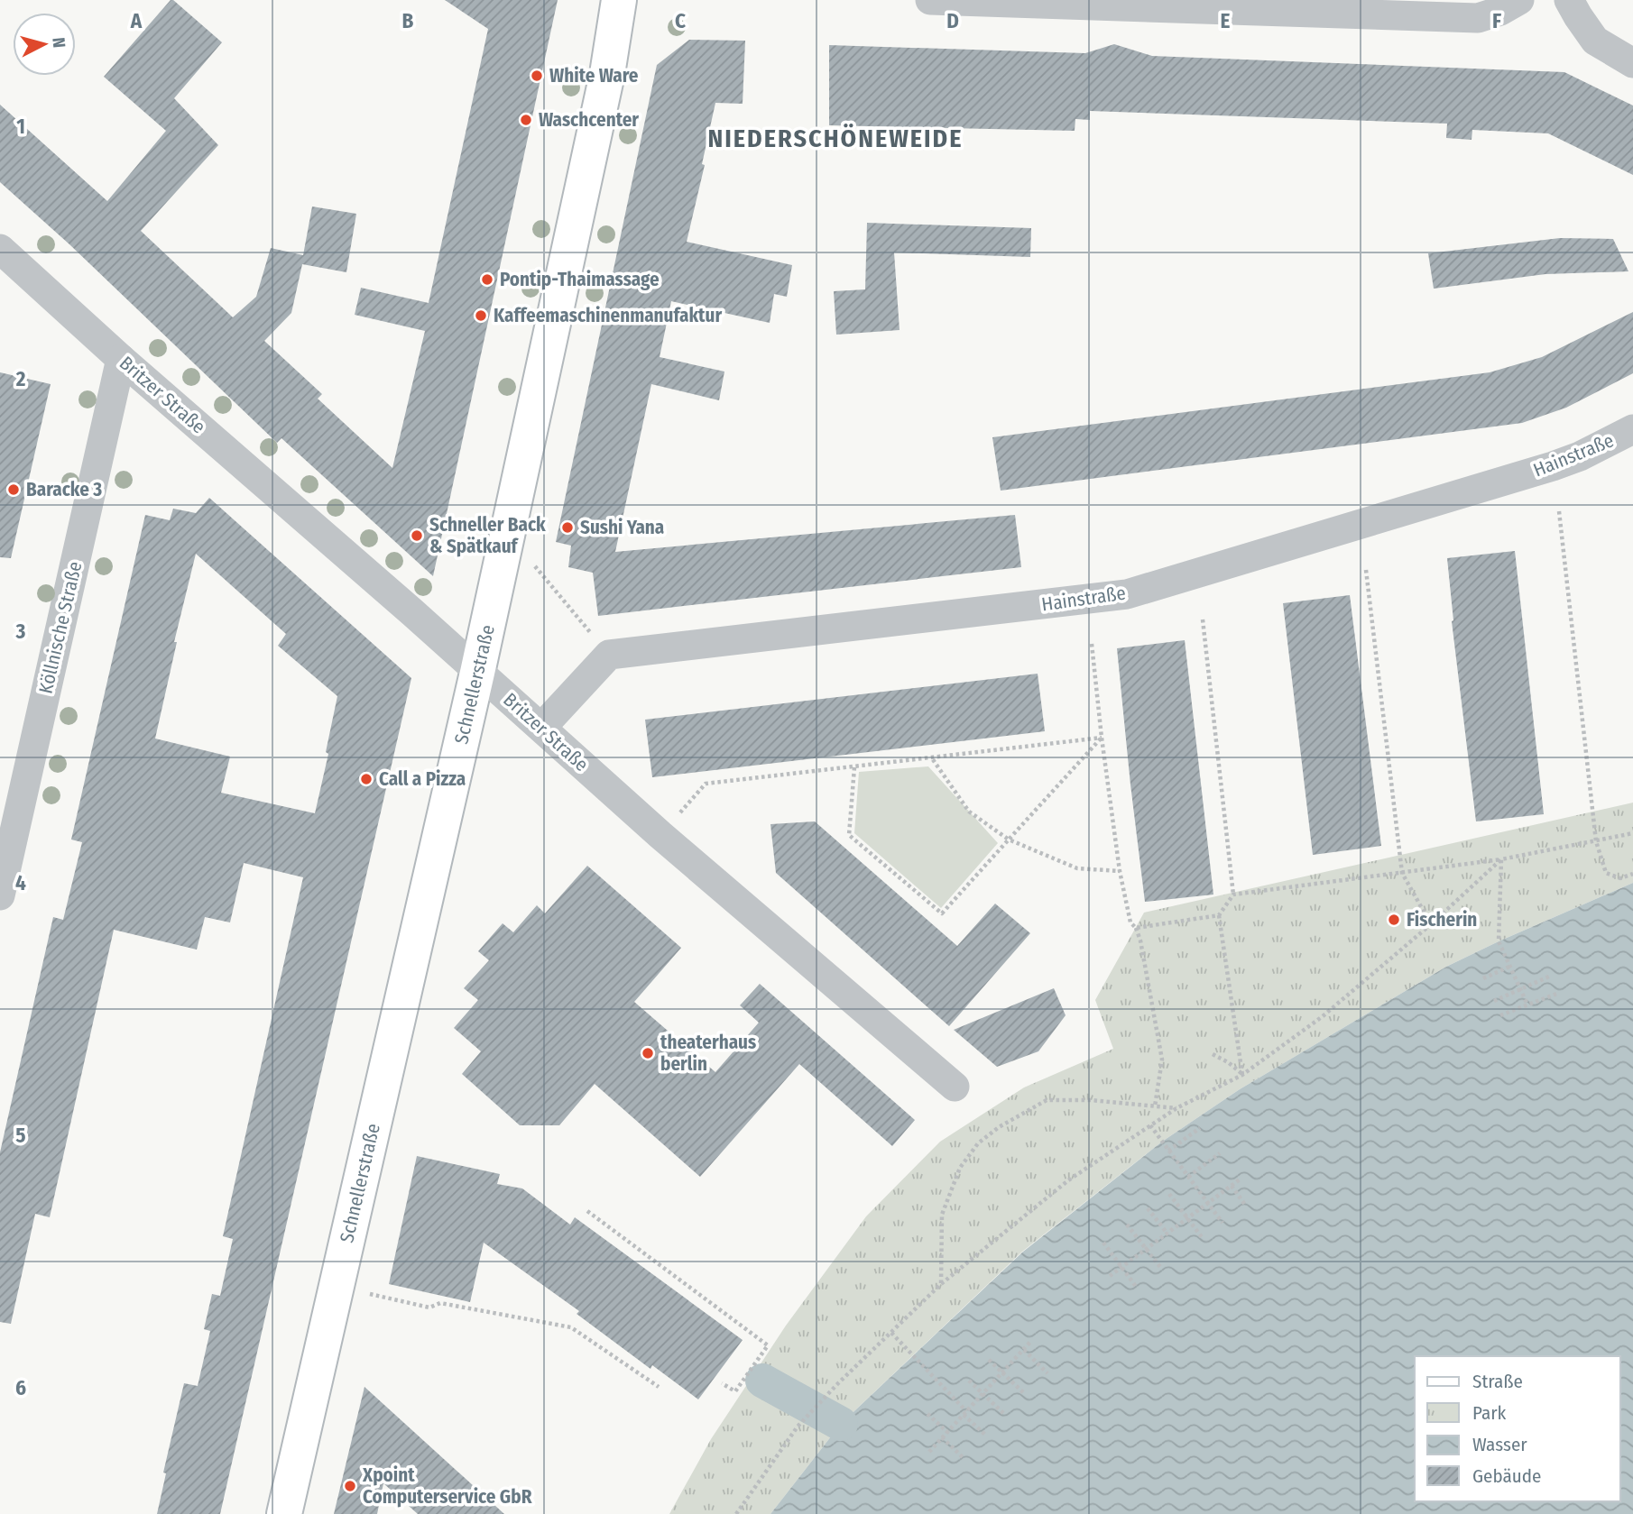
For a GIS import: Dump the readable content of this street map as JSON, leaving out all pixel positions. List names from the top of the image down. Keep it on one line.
{"streets":{"main road":["Schnellerstraße"],"street":["Britzer Straße","Hainstraße","Köllnische Straße"]},"crossings":[["Britzer Straße","Köllnische Straße"],["Britzer Straße","Schnellerstraße"]],"districts":["NIEDERSCHÖNEWEIDE"],"places":["White Ware","Waschcenter","Pontip-Thaimassage","Kaffeemaschinenmanufaktur","Baracke 3","Sushi Yana","Schneller Back & Spätkauf","Call a Pizza","Fischerin","theaterhaus berlin","Xpoint Computerservice GbR"],"legend":["Straße","Park","Wasser","Gebäude"],"north":"right","grid":{"columns":["A","B","C","D","E","F"],"rows":["1","2","3","4","5","6"]}}
